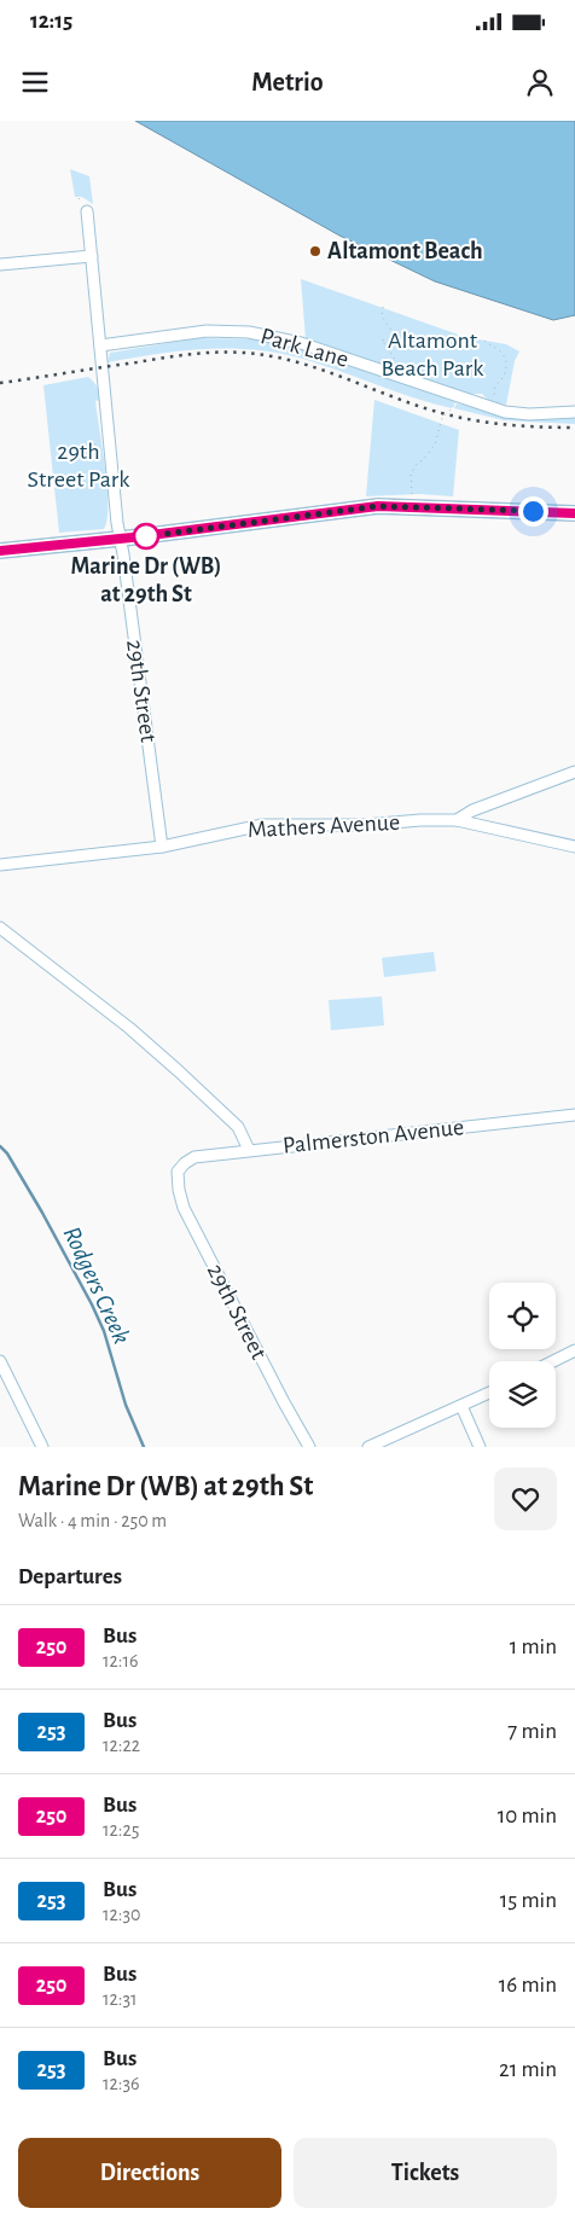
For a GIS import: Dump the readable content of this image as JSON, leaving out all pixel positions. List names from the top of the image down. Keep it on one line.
{"streets":{"street":["Park Lane","29th Street","Mathers Avenue","Palmerston Avenue"]},"crossings":[["Park Lane","29th Street"],["29th Street","Mathers Avenue"],["29th Street","Palmerston Avenue"]],"water":["Rodgers Creek"],"parks":["Altamont Beach Park","29th Street Park"],"places":["Altamont Beach","Marine Dr (WB) at 29th St"],"lines":["bus line 250"],"page":{"status":"12:15","header":"Metrio","heading":[["Marine Dr (WB) at 29th St","Walk · 4 min · 250 m"],"Departures"],"list":[{"mark":"250","name":"Bus","note":"12:16","value":"1 min"},{"mark":"253","name":"Bus","note":"12:22","value":"7 min"},{"mark":"250","name":"Bus","note":"12:25","value":"10 min"},{"mark":"253","name":"Bus","note":"12:30","value":"15 min"},{"mark":"250","name":"Bus","note":"12:31","value":"16 min"},{"mark":"253","name":"Bus","note":"12:36","value":"21 min"}],"buttons":["Directions","Tickets"]}}
